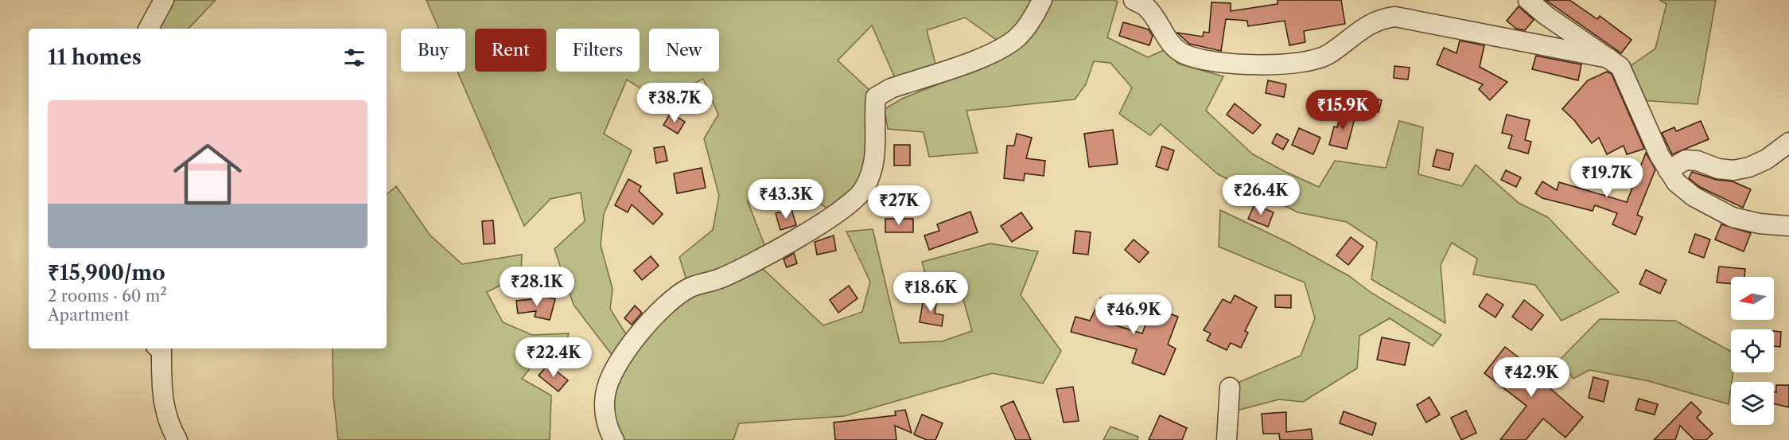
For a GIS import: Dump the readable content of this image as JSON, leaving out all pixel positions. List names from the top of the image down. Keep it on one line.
{"north":"left","page":{"chip":["Buy","Rent","Filters","New"],"heading":"11 homes","price":["₹38.7K","₹15.9K","₹19.7K","₹26.4K","₹43.3K","₹27K","₹28.1K","₹18.6K","₹46.9K","₹22.4K","₹42.9K"],"list":[{"name":"₹15,900/mo","note":"2 rooms · 60 m² · Apartment"}]}}
